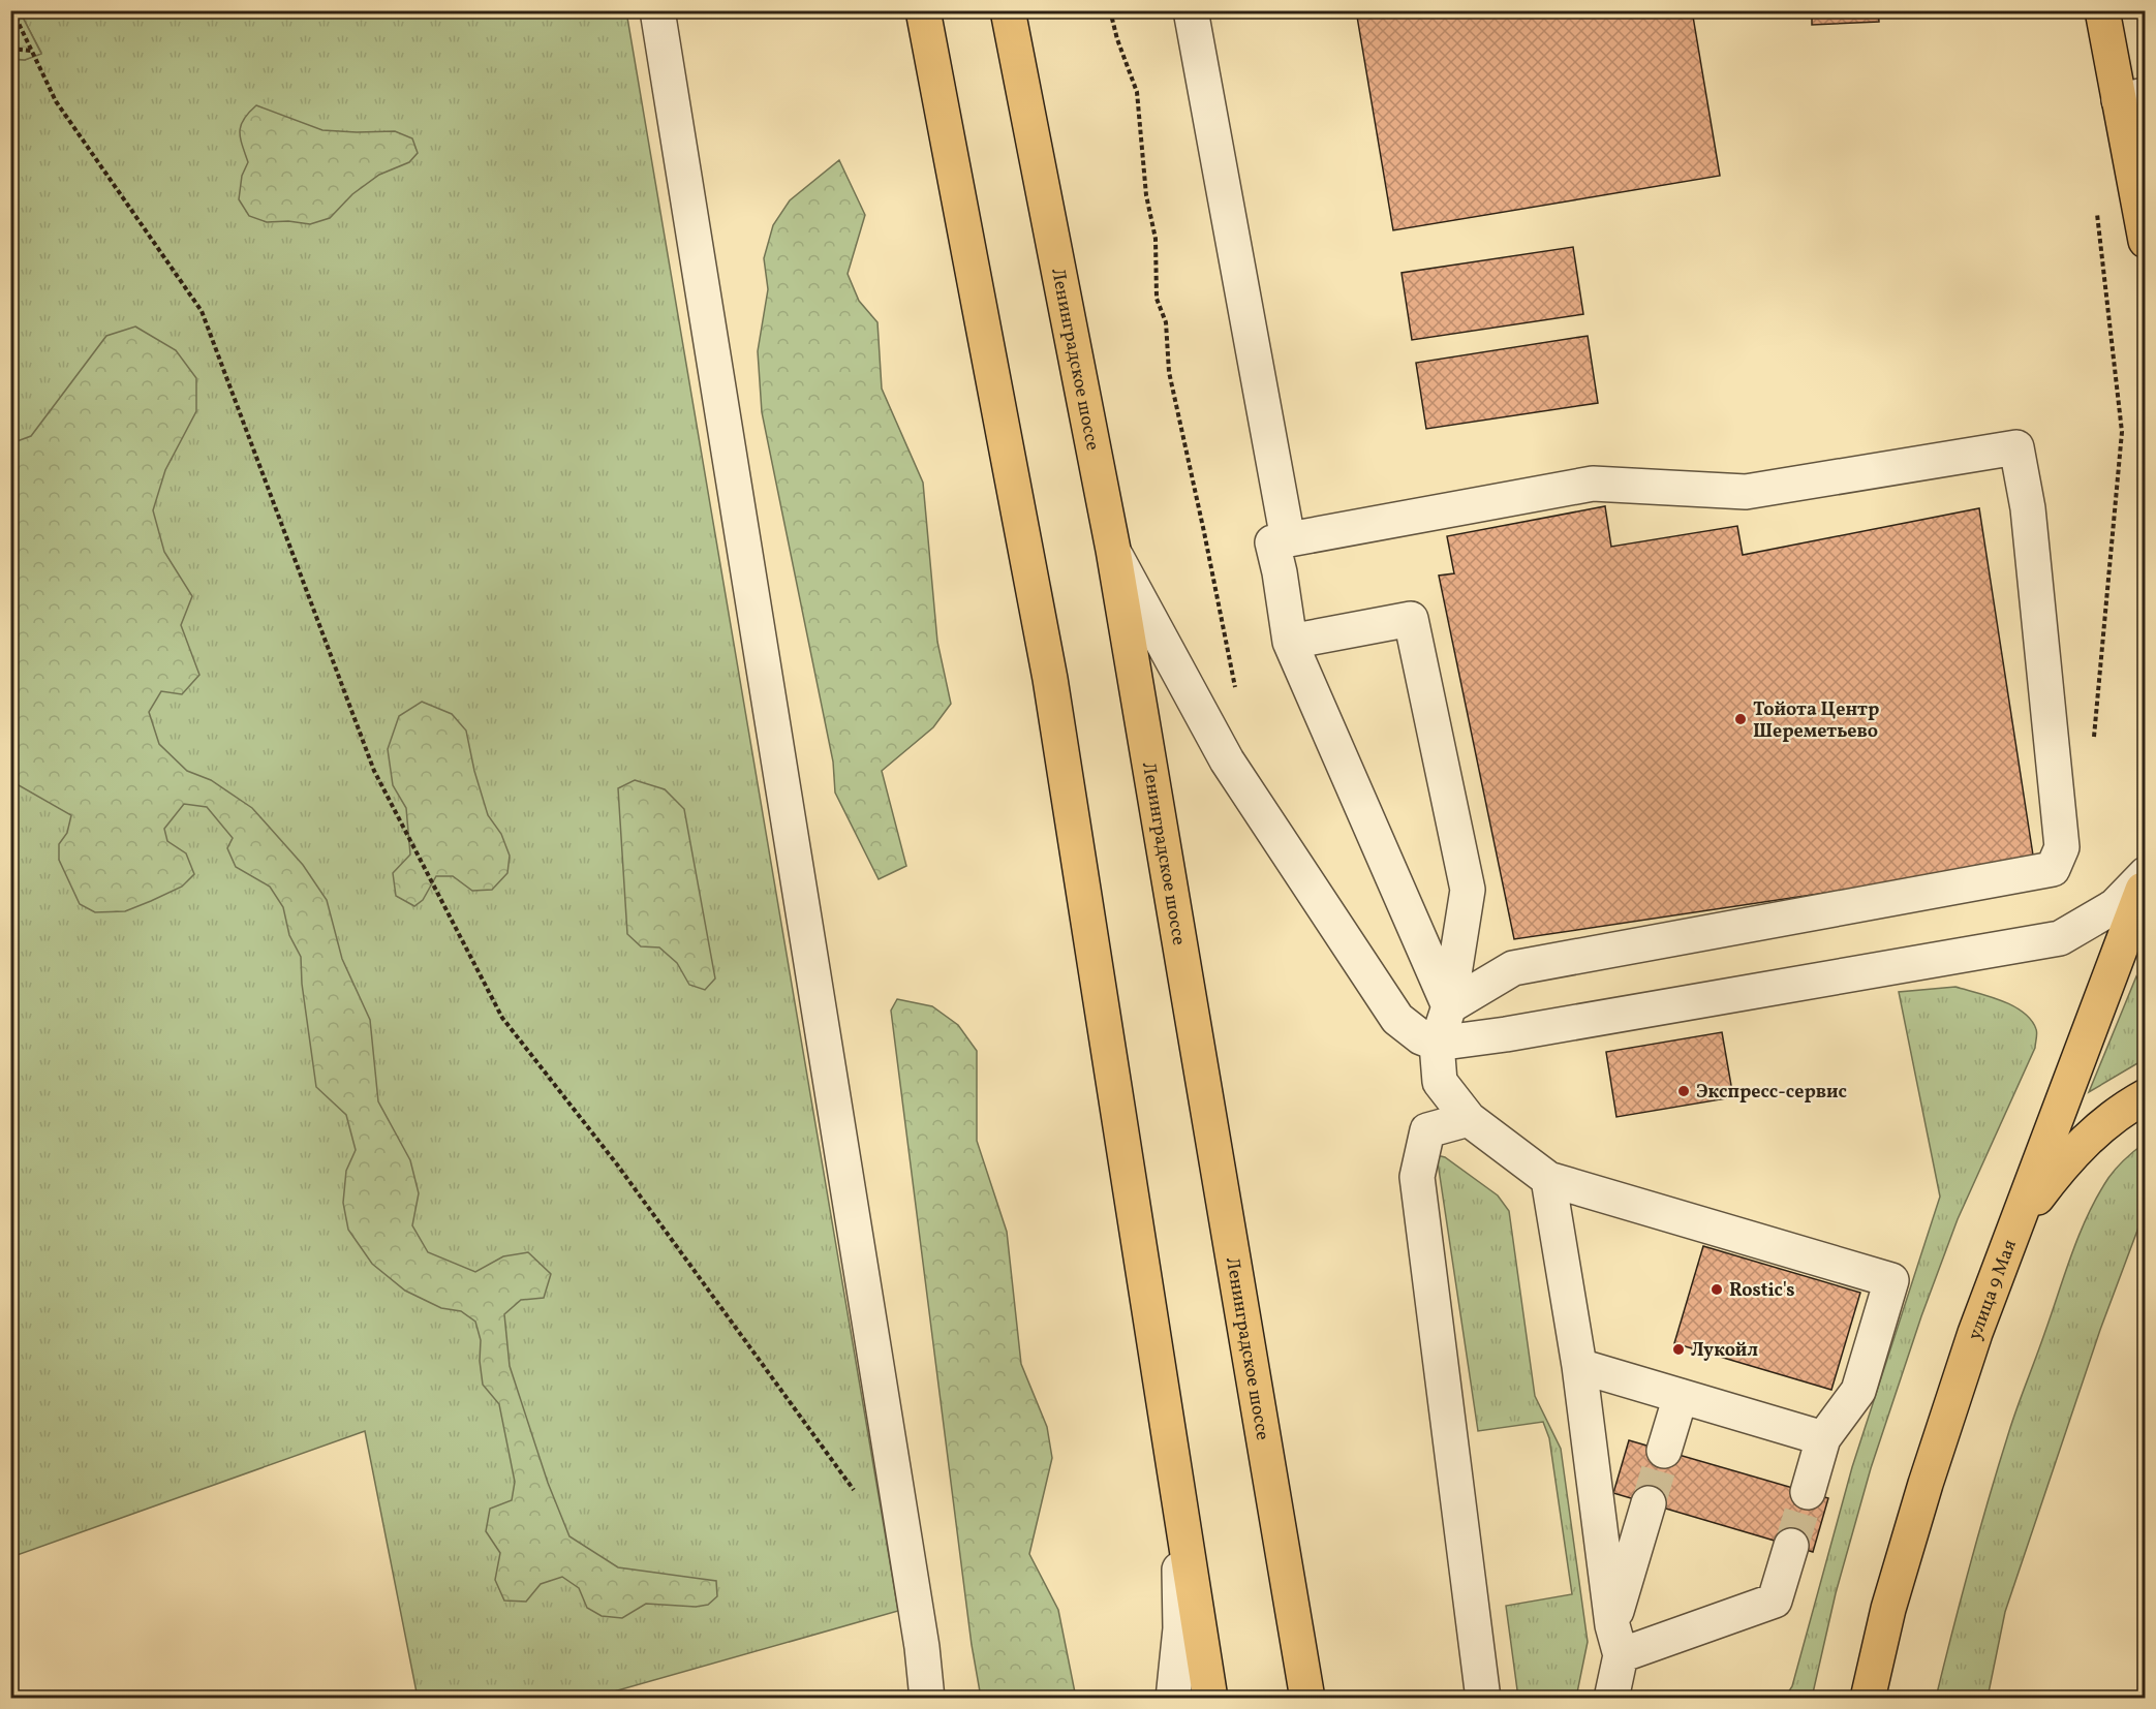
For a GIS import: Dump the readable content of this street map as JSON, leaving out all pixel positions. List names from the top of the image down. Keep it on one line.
{"streets":{"main road":["Ленинградское шоссе","улица 9 Мая"]},"places":["Тойота Центр Шереметьево","Экспресс-сервис","Rostic's","Лукойл"]}
